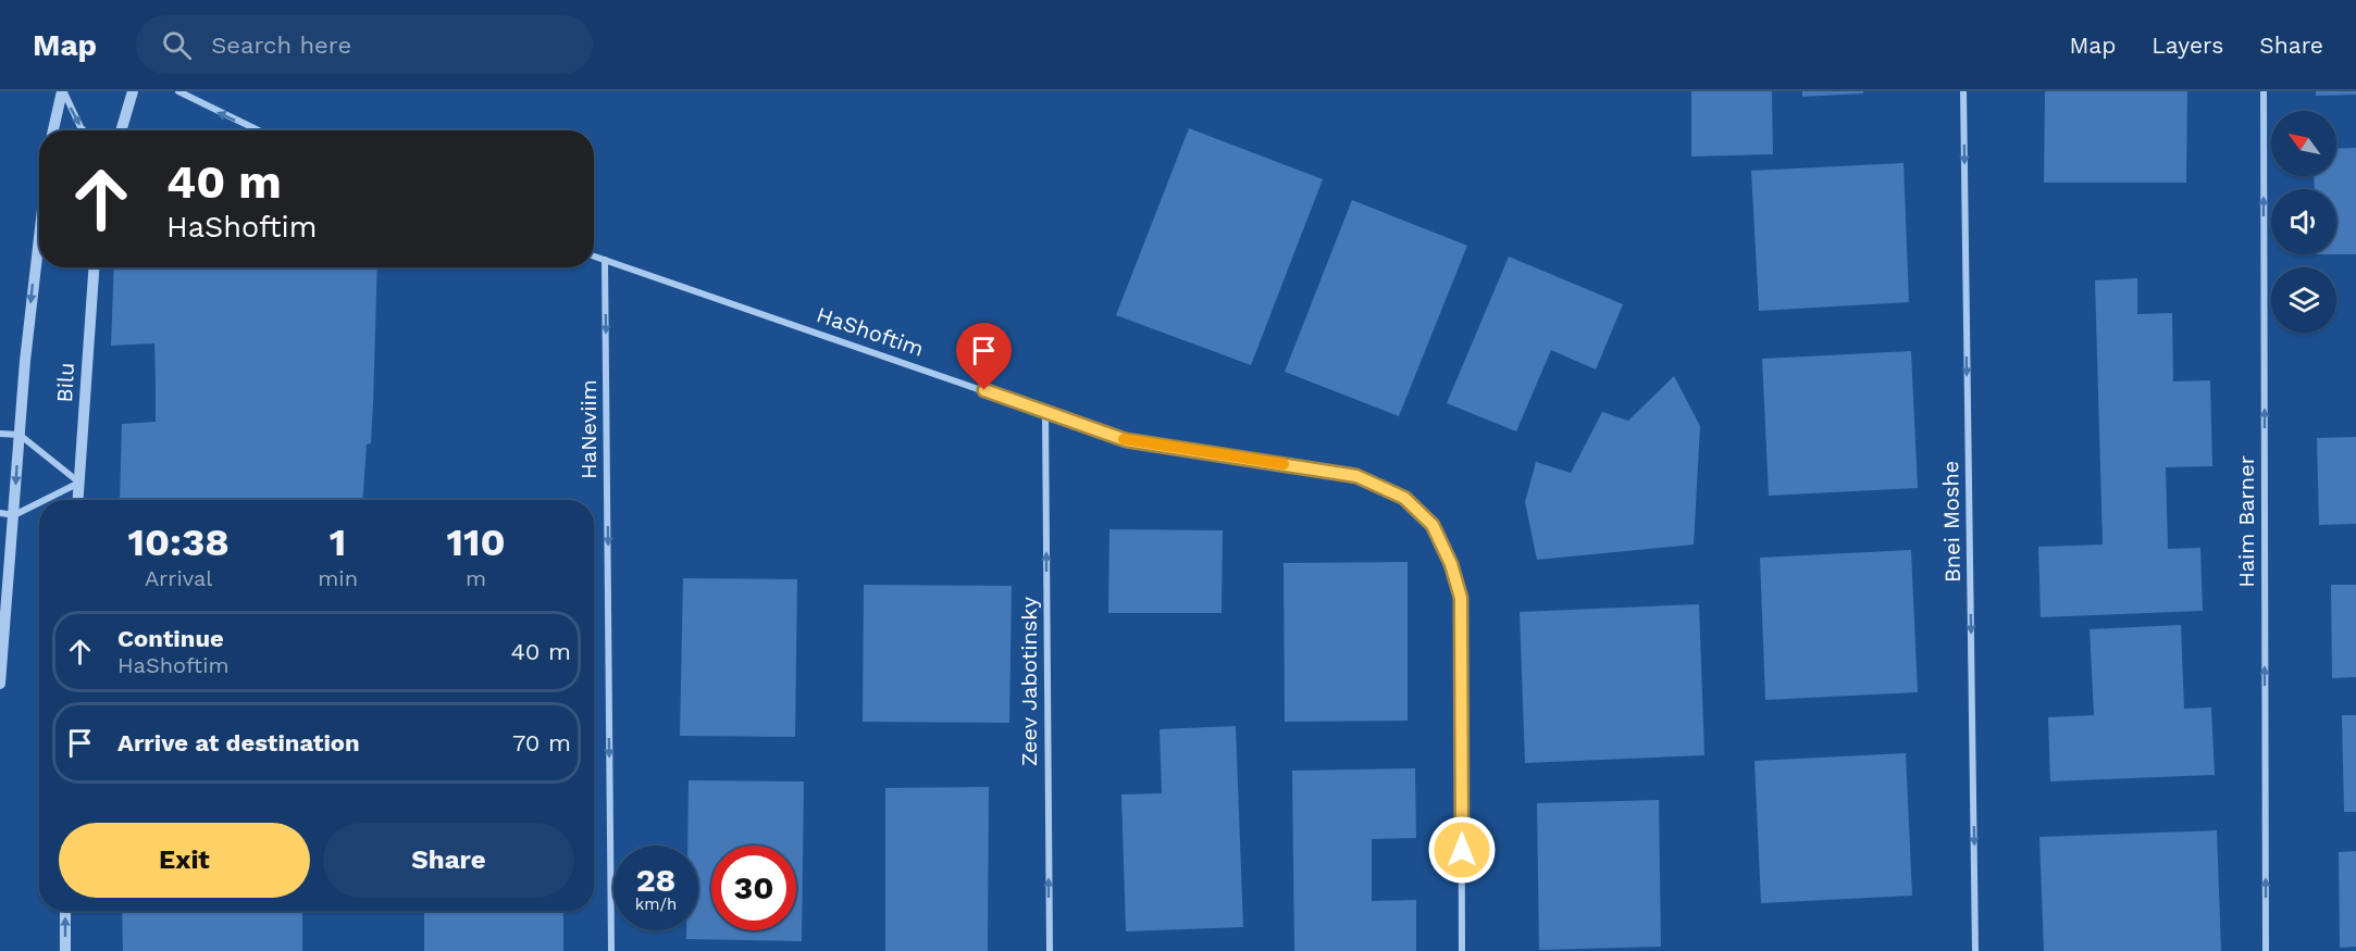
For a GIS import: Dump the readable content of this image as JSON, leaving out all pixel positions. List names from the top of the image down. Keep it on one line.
{"streets":{"street":["HaShoftim","Bilu","HaNeviim","Bnei Moshe","Haim Barner","Zeev Jabotinsky"]},"crossings":[["HaShoftim","HaNeviim"],["HaShoftim","Zeev Jabotinsky"]],"one_way":["HaNeviim","Bnei Moshe","Haim Barner","Zeev Jabotinsky"],"north":"top left","page":{"header":"Map","search":"Search here","nav":["Map","Layers","Share"],"turn":["40 m","HaShoftim"],"eta":["10:38","Arrival","1","min","110","m"],"list":[{"name":"Continue","note":"HaShoftim","value":"40 m"},{"name":"Arrive at destination","value":"70 m"}],"buttons":["Exit","Share"],"speed":"28 km/h","limit":"30"}}
